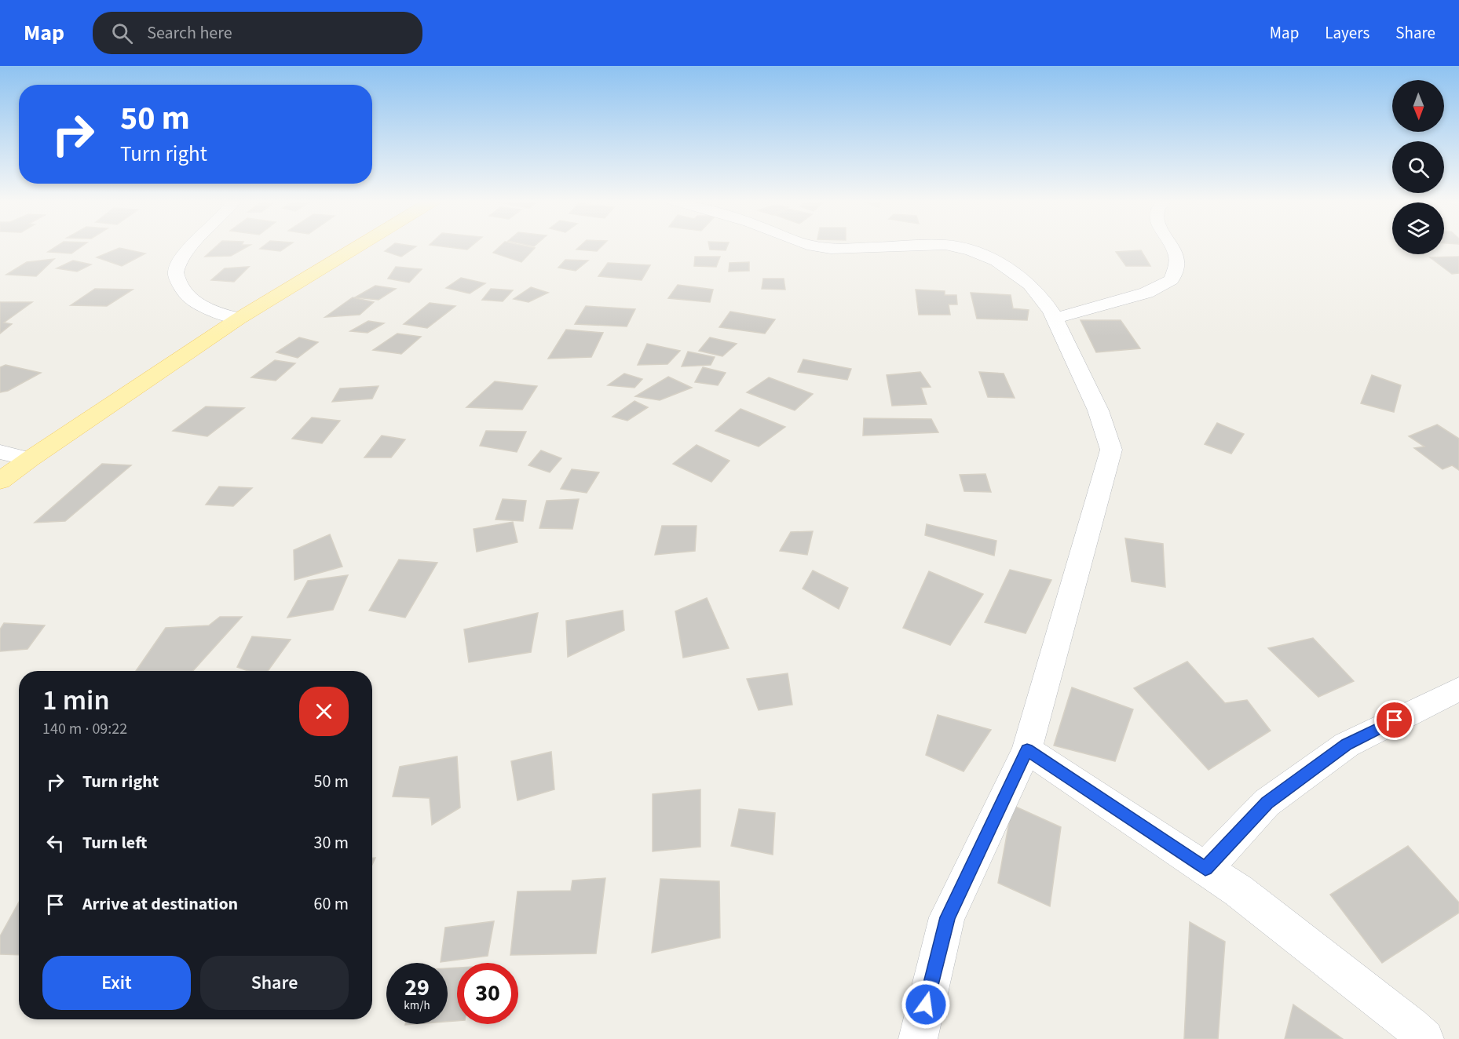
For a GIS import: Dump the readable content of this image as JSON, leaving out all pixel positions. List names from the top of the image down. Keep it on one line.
{"north":"bottom","page":{"header":"Map","search":"Search here","nav":["Map","Layers","Share"],"turn":["50 m","Turn right"],"heading":["1 min","140 m · 09:22"],"list":[{"name":"Turn right","value":"50 m"},{"name":"Turn left","value":"30 m"},{"name":"Arrive at destination","value":"60 m"}],"buttons":["Exit","Share"],"speed":"29 km/h","limit":"30"}}
